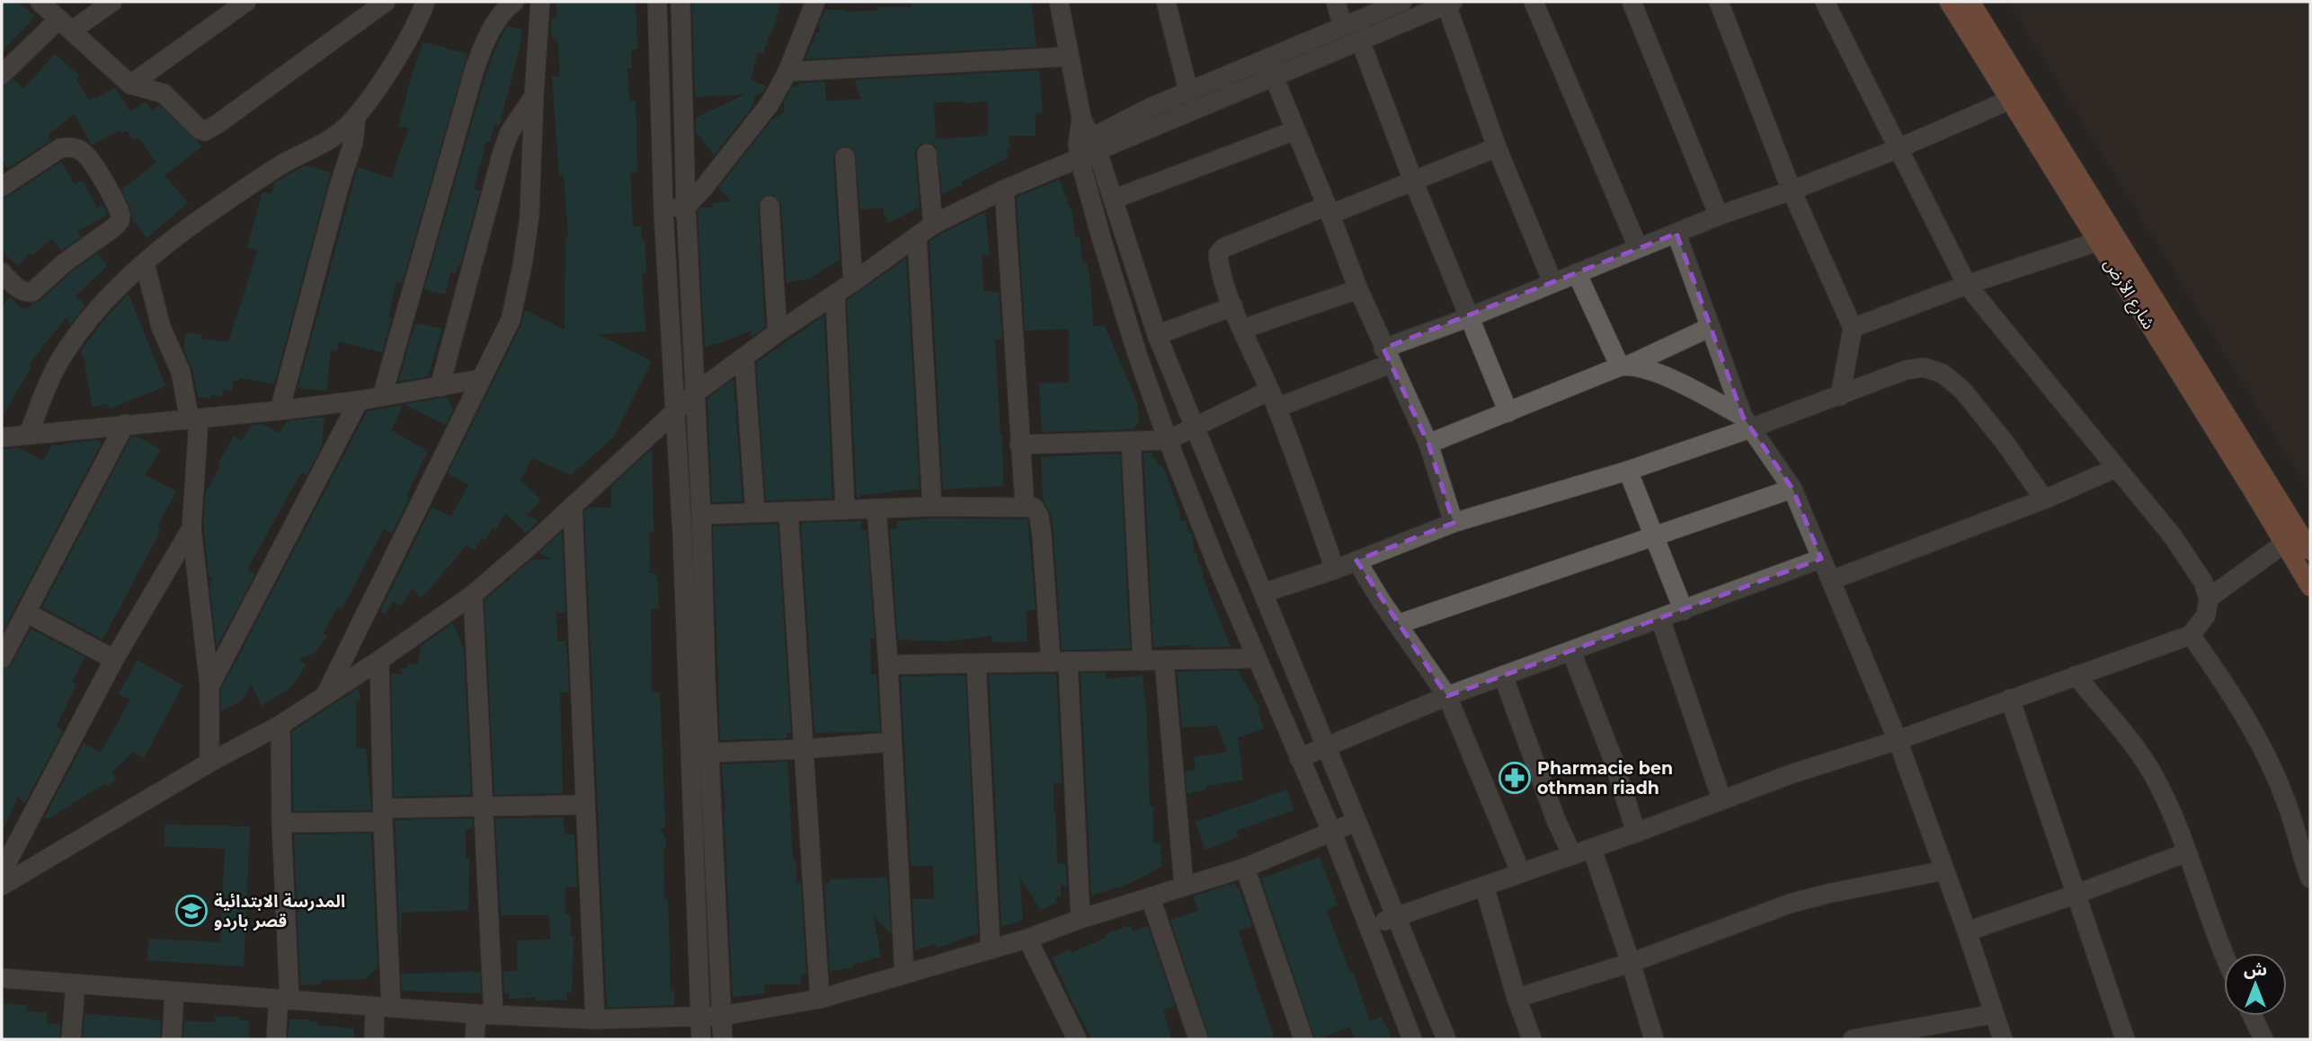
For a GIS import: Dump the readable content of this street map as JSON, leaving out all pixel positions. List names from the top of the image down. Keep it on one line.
{"streets":{"main road":["شارع الأرض"]},"places":{"pharmacy":["Pharmacie ben othman riadh"],"school or university":["المدرسة الابتدائية قصر باردو"]},"north":"top"}
